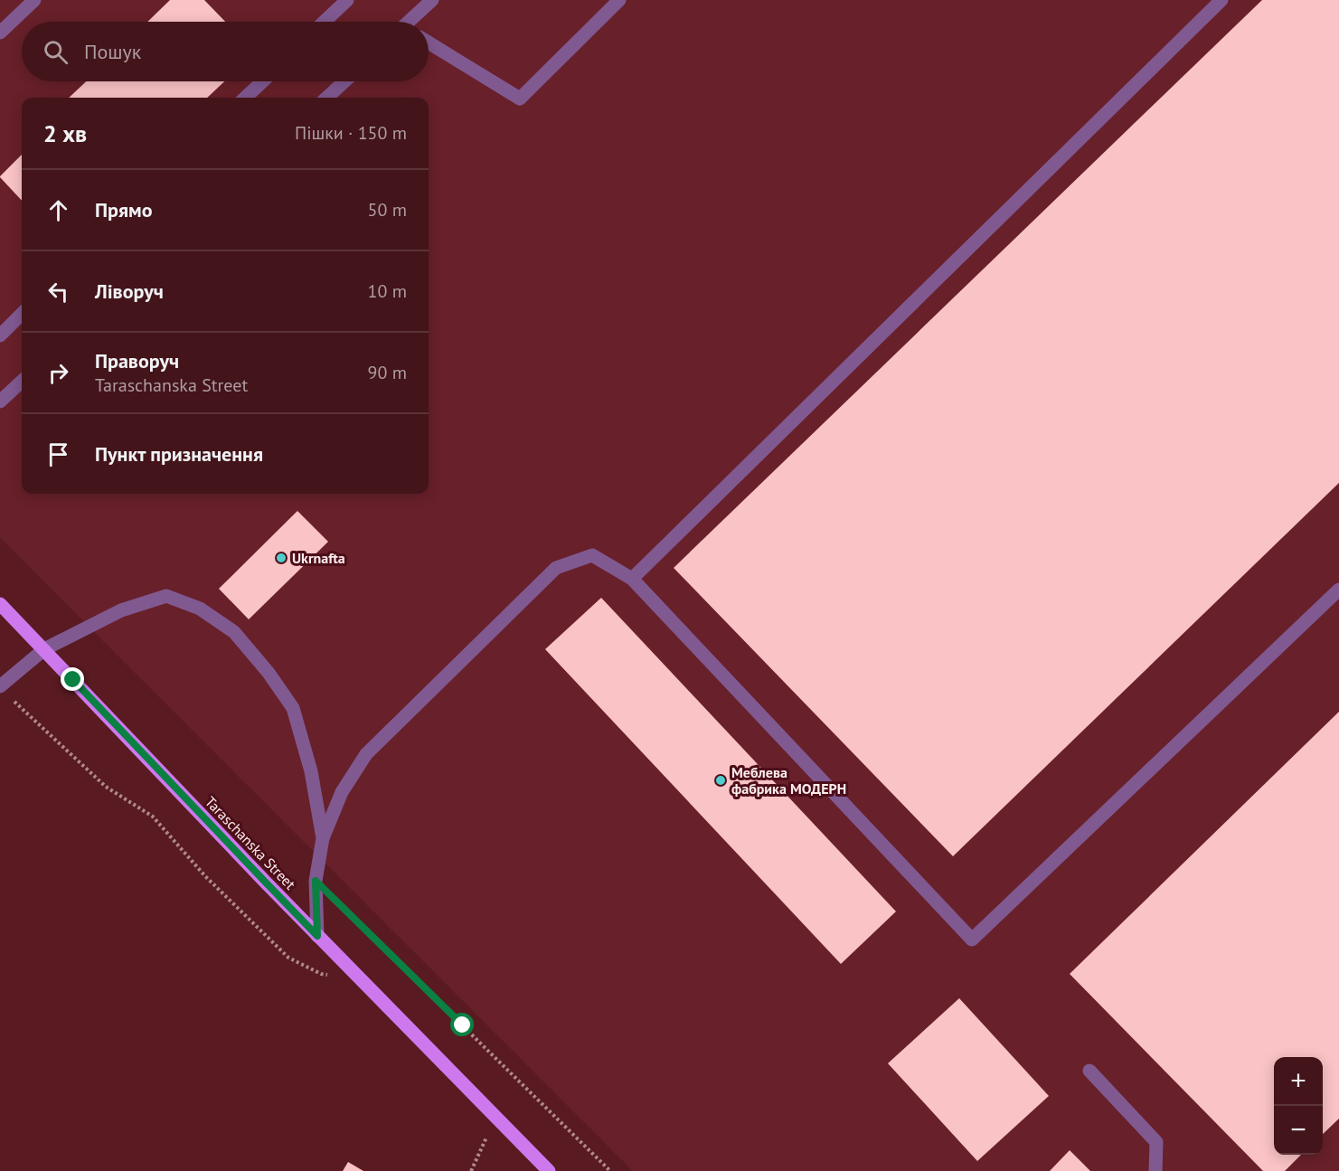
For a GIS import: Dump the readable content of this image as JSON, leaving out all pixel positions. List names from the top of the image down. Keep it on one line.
{"streets":{"main road":["Taraschanska Street"]},"places":["Ukrnafta","Меблева фабрика МОДЕРН"],"page":{"search":"Пошук","heading":["2 хв","Пішки · 150 m"],"list":[["Прямо","50 m"],["Ліворуч","10 m"],["Праворуч","Taraschanska Street","90 m"],"Пункт призначення"],"map_buttons":["+","−"]}}
